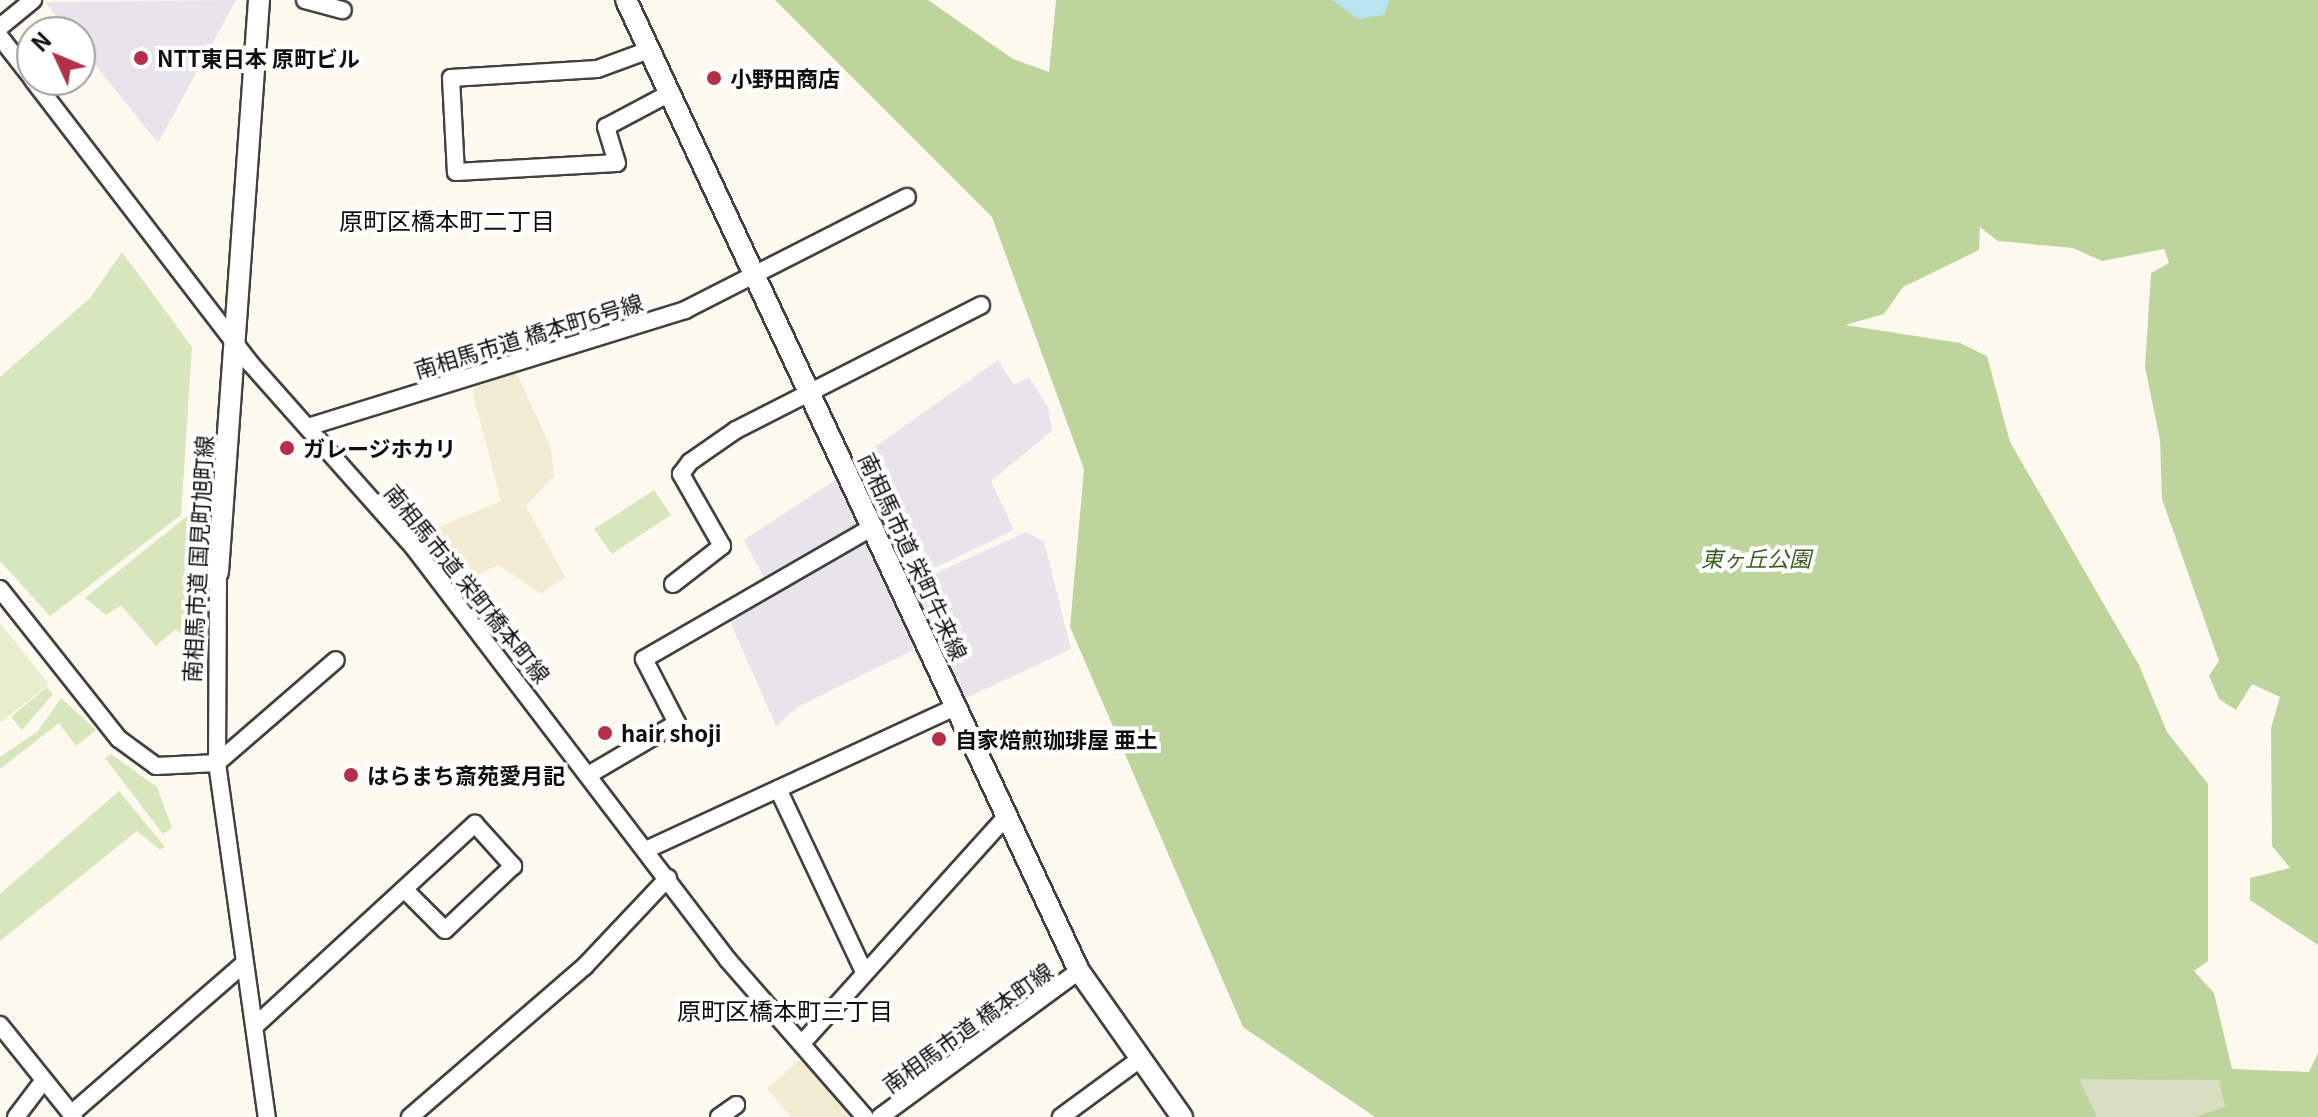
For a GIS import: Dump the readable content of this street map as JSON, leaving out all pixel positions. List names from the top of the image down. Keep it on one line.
{"streets":{"street":["南相馬市道 橋本町6号線","南相馬市道 栄町牛来線","南相馬市道 国見町旭町線","南相馬市道 栄町橋本町線","南相馬市道 橋本町線"]},"crossings":[["南相馬市道 橋本町6号線","南相馬市道 栄町牛来線"],["南相馬市道 橋本町6号線","南相馬市道 栄町橋本町線"],["南相馬市道 栄町牛来線","南相馬市道 橋本町線"],["南相馬市道 国見町旭町線","南相馬市道 栄町橋本町線"]],"districts":["原町区橋本町二丁目","原町区橋本町三丁目"],"parks":["東ヶ丘公園"],"places":["NTT東日本 原町ビル","小野田商店","ガレージホカリ","hair shoji","自家焙煎珈琲屋 亜土","はらまち斎苑愛月記"],"north":"top left"}
